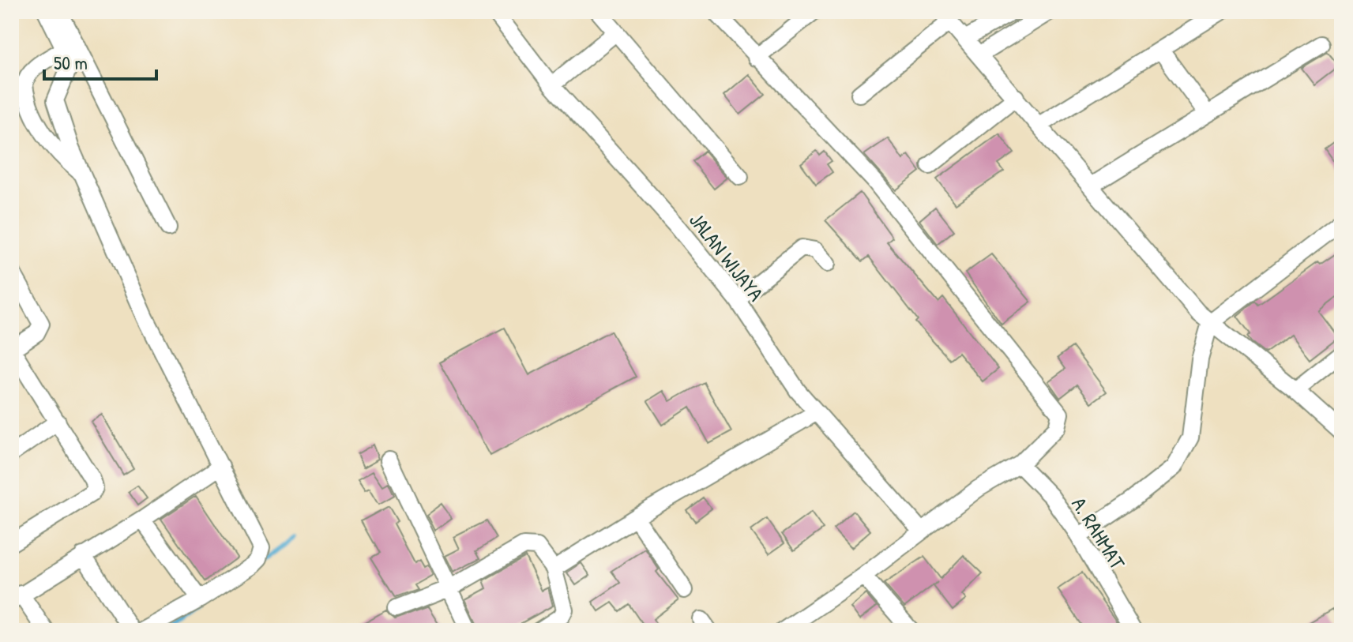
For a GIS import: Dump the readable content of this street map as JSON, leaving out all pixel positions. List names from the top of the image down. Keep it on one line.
{"streets":{"street":["JALAN WIJAYA","A. RAHMAT"]},"scale_bar":"50 m"}
